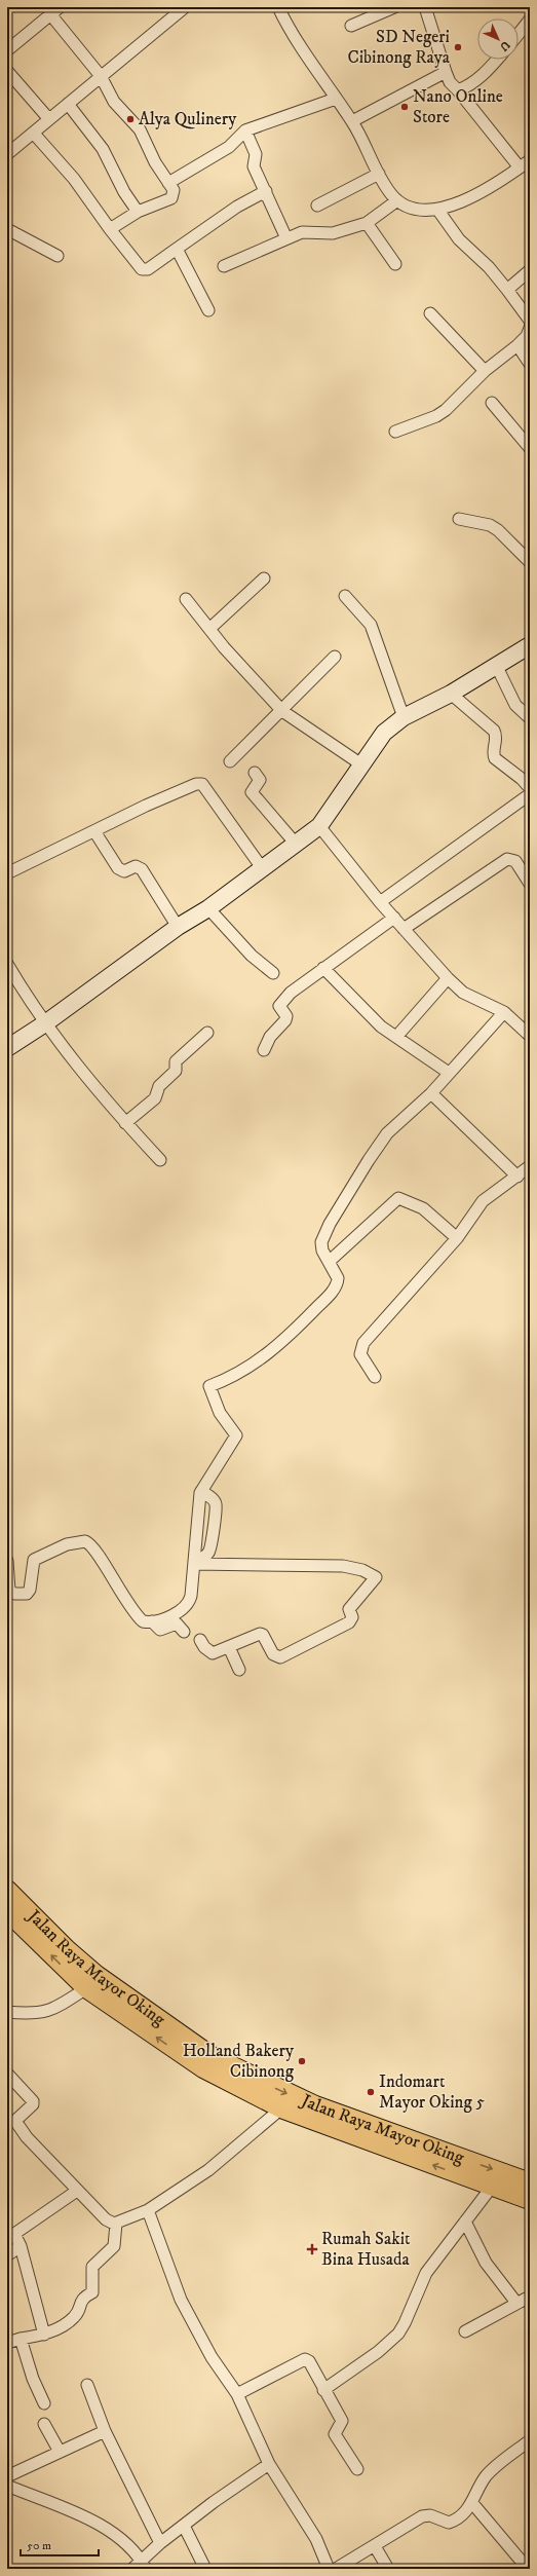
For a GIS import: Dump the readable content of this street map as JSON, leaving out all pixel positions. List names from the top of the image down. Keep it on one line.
{"streets":{"main road":["Jalan Raya Mayor Oking"]},"places":{"other":["SD Negeri Cibinong Raya","Nano Online Store","Alya Qulinery","Holland Bakery Cibinong","Indomart Mayor Oking 5"],"health":["Rumah Sakit Bina Husada"]},"scale_bar":"50 m","north":"bottom right"}
